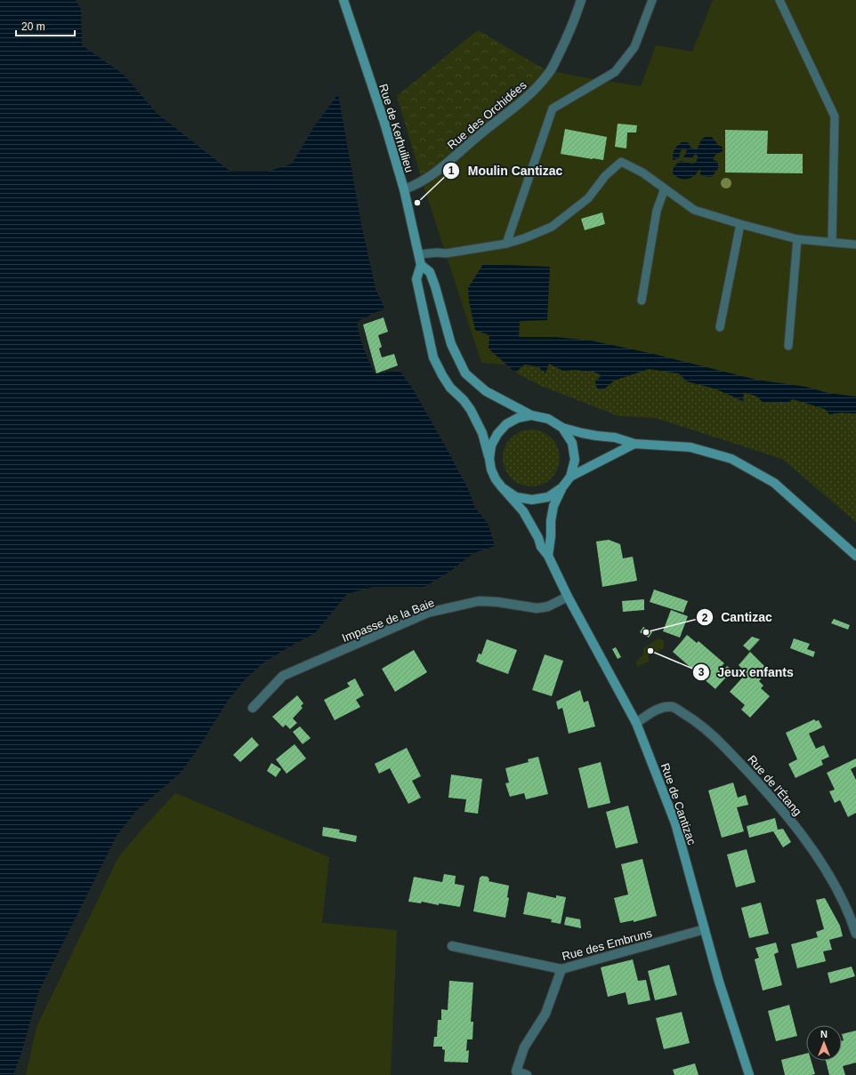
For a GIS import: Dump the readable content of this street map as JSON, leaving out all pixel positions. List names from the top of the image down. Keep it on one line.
{"streets":{"main road":["Rue de Kerhuilieu","Rue de Cantizac"],"street":["Rue des Orchidées","Impasse de la Baie","Rue de l'Étang","Rue des Embruns"]},"crossings":[["Rue des Orchidées","Rue de Kerhuilieu"],["Rue de Kerhuilieu","Rue de Cantizac"],["Impasse de la Baie","Rue de Cantizac"],["Rue de l'Étang","Rue de Cantizac"],["Rue de Cantizac","Rue des Embruns"]],"places":["Moulin Cantizac","Cantizac","Jeux enfants"],"scale_bar":"20 m","north":"top"}
